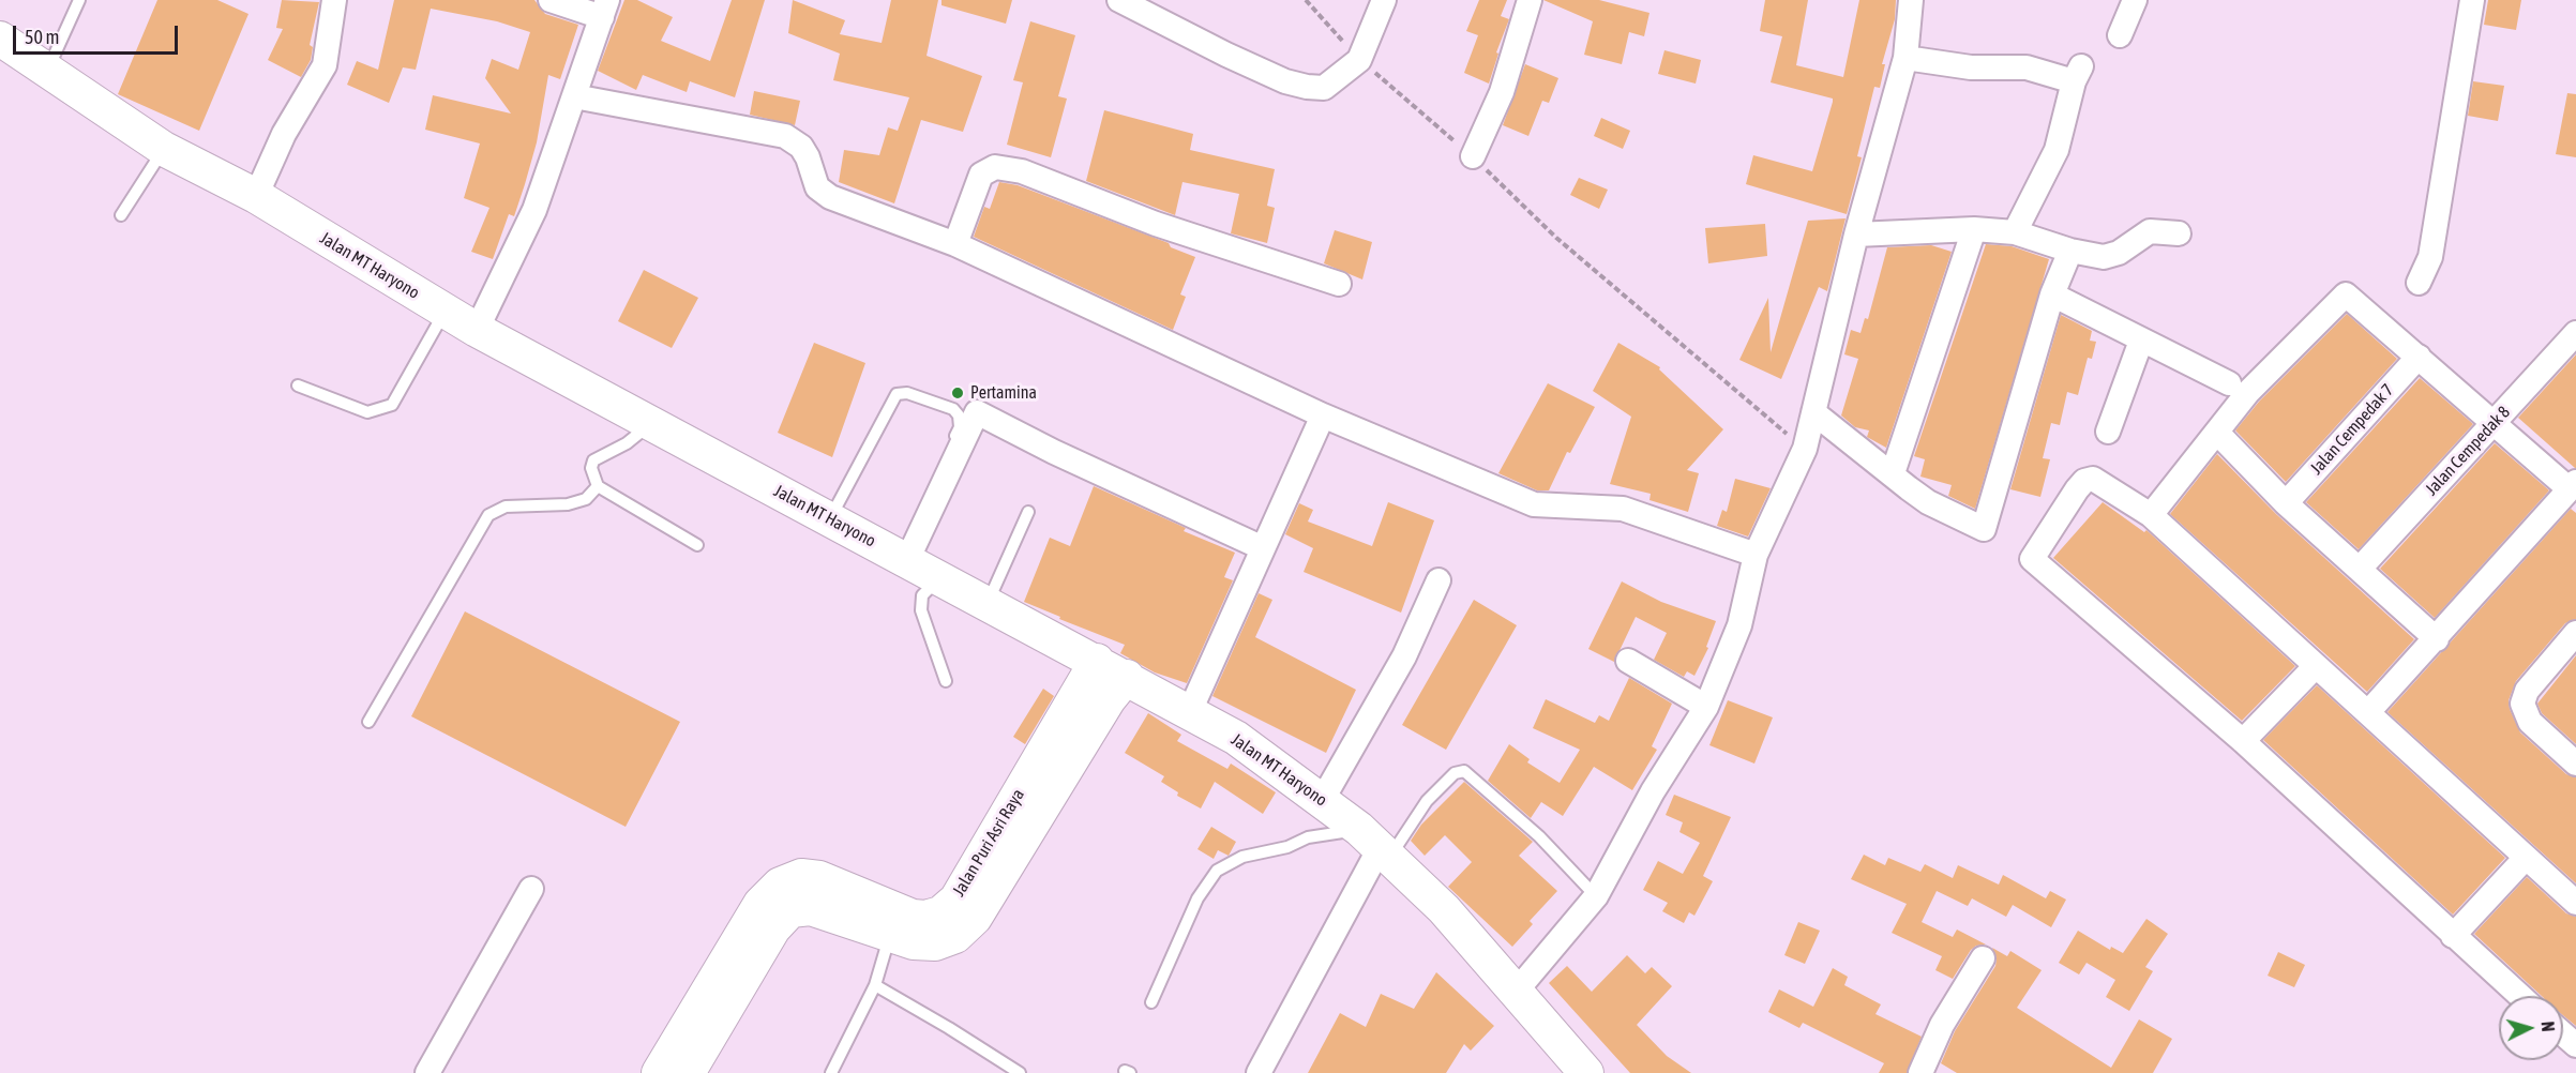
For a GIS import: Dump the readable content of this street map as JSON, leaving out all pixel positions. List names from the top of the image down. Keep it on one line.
{"streets":{"main road":["Jalan MT Haryono","Jalan Puri Asri Raya"],"street":["Jalan Cempedak 7","Jalan Cempedak 8"]},"crossings":[["Jalan MT Haryono","Jalan Puri Asri Raya"]],"places":["Pertamina"],"scale_bar":"50 m","north":"right"}
